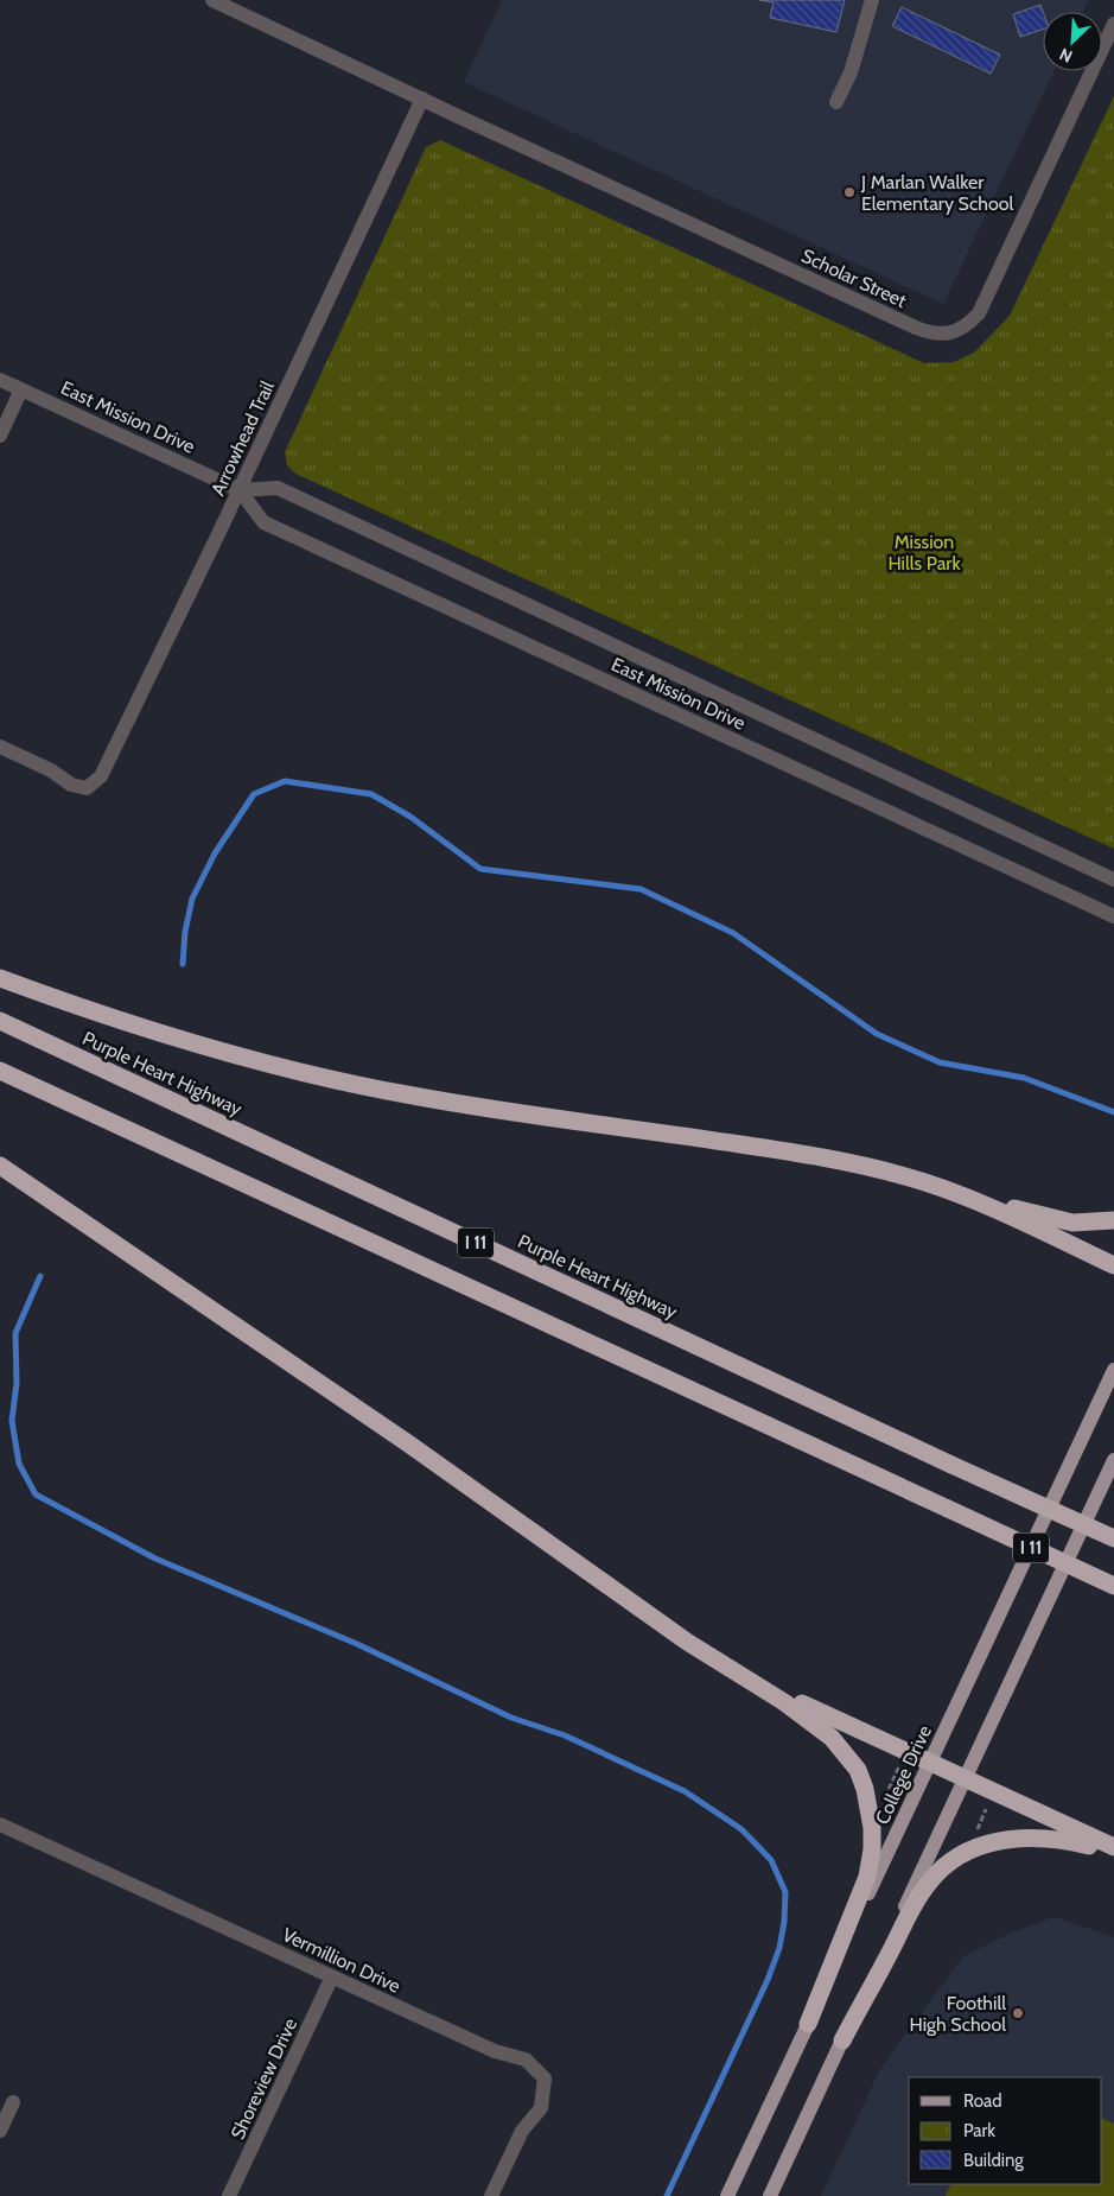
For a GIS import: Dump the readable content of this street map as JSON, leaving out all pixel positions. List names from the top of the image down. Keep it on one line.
{"streets":{"highway":["Purple Heart Highway","I 11"],"main road":["College Drive"],"street":["Scholar Street","East Mission Drive","Arrowhead Trail","Vermillion Drive","Shoreview Drive"]},"crossings":[["Scholar Street","Arrowhead Trail"],["East Mission Drive","Arrowhead Trail"],["Vermillion Drive","Shoreview Drive"]],"parks":["Mission Hills Park"],"places":["J Marlan Walker Elementary School","Foothill High School"],"legend":["Road","Park","Building"],"north":"bottom left"}
